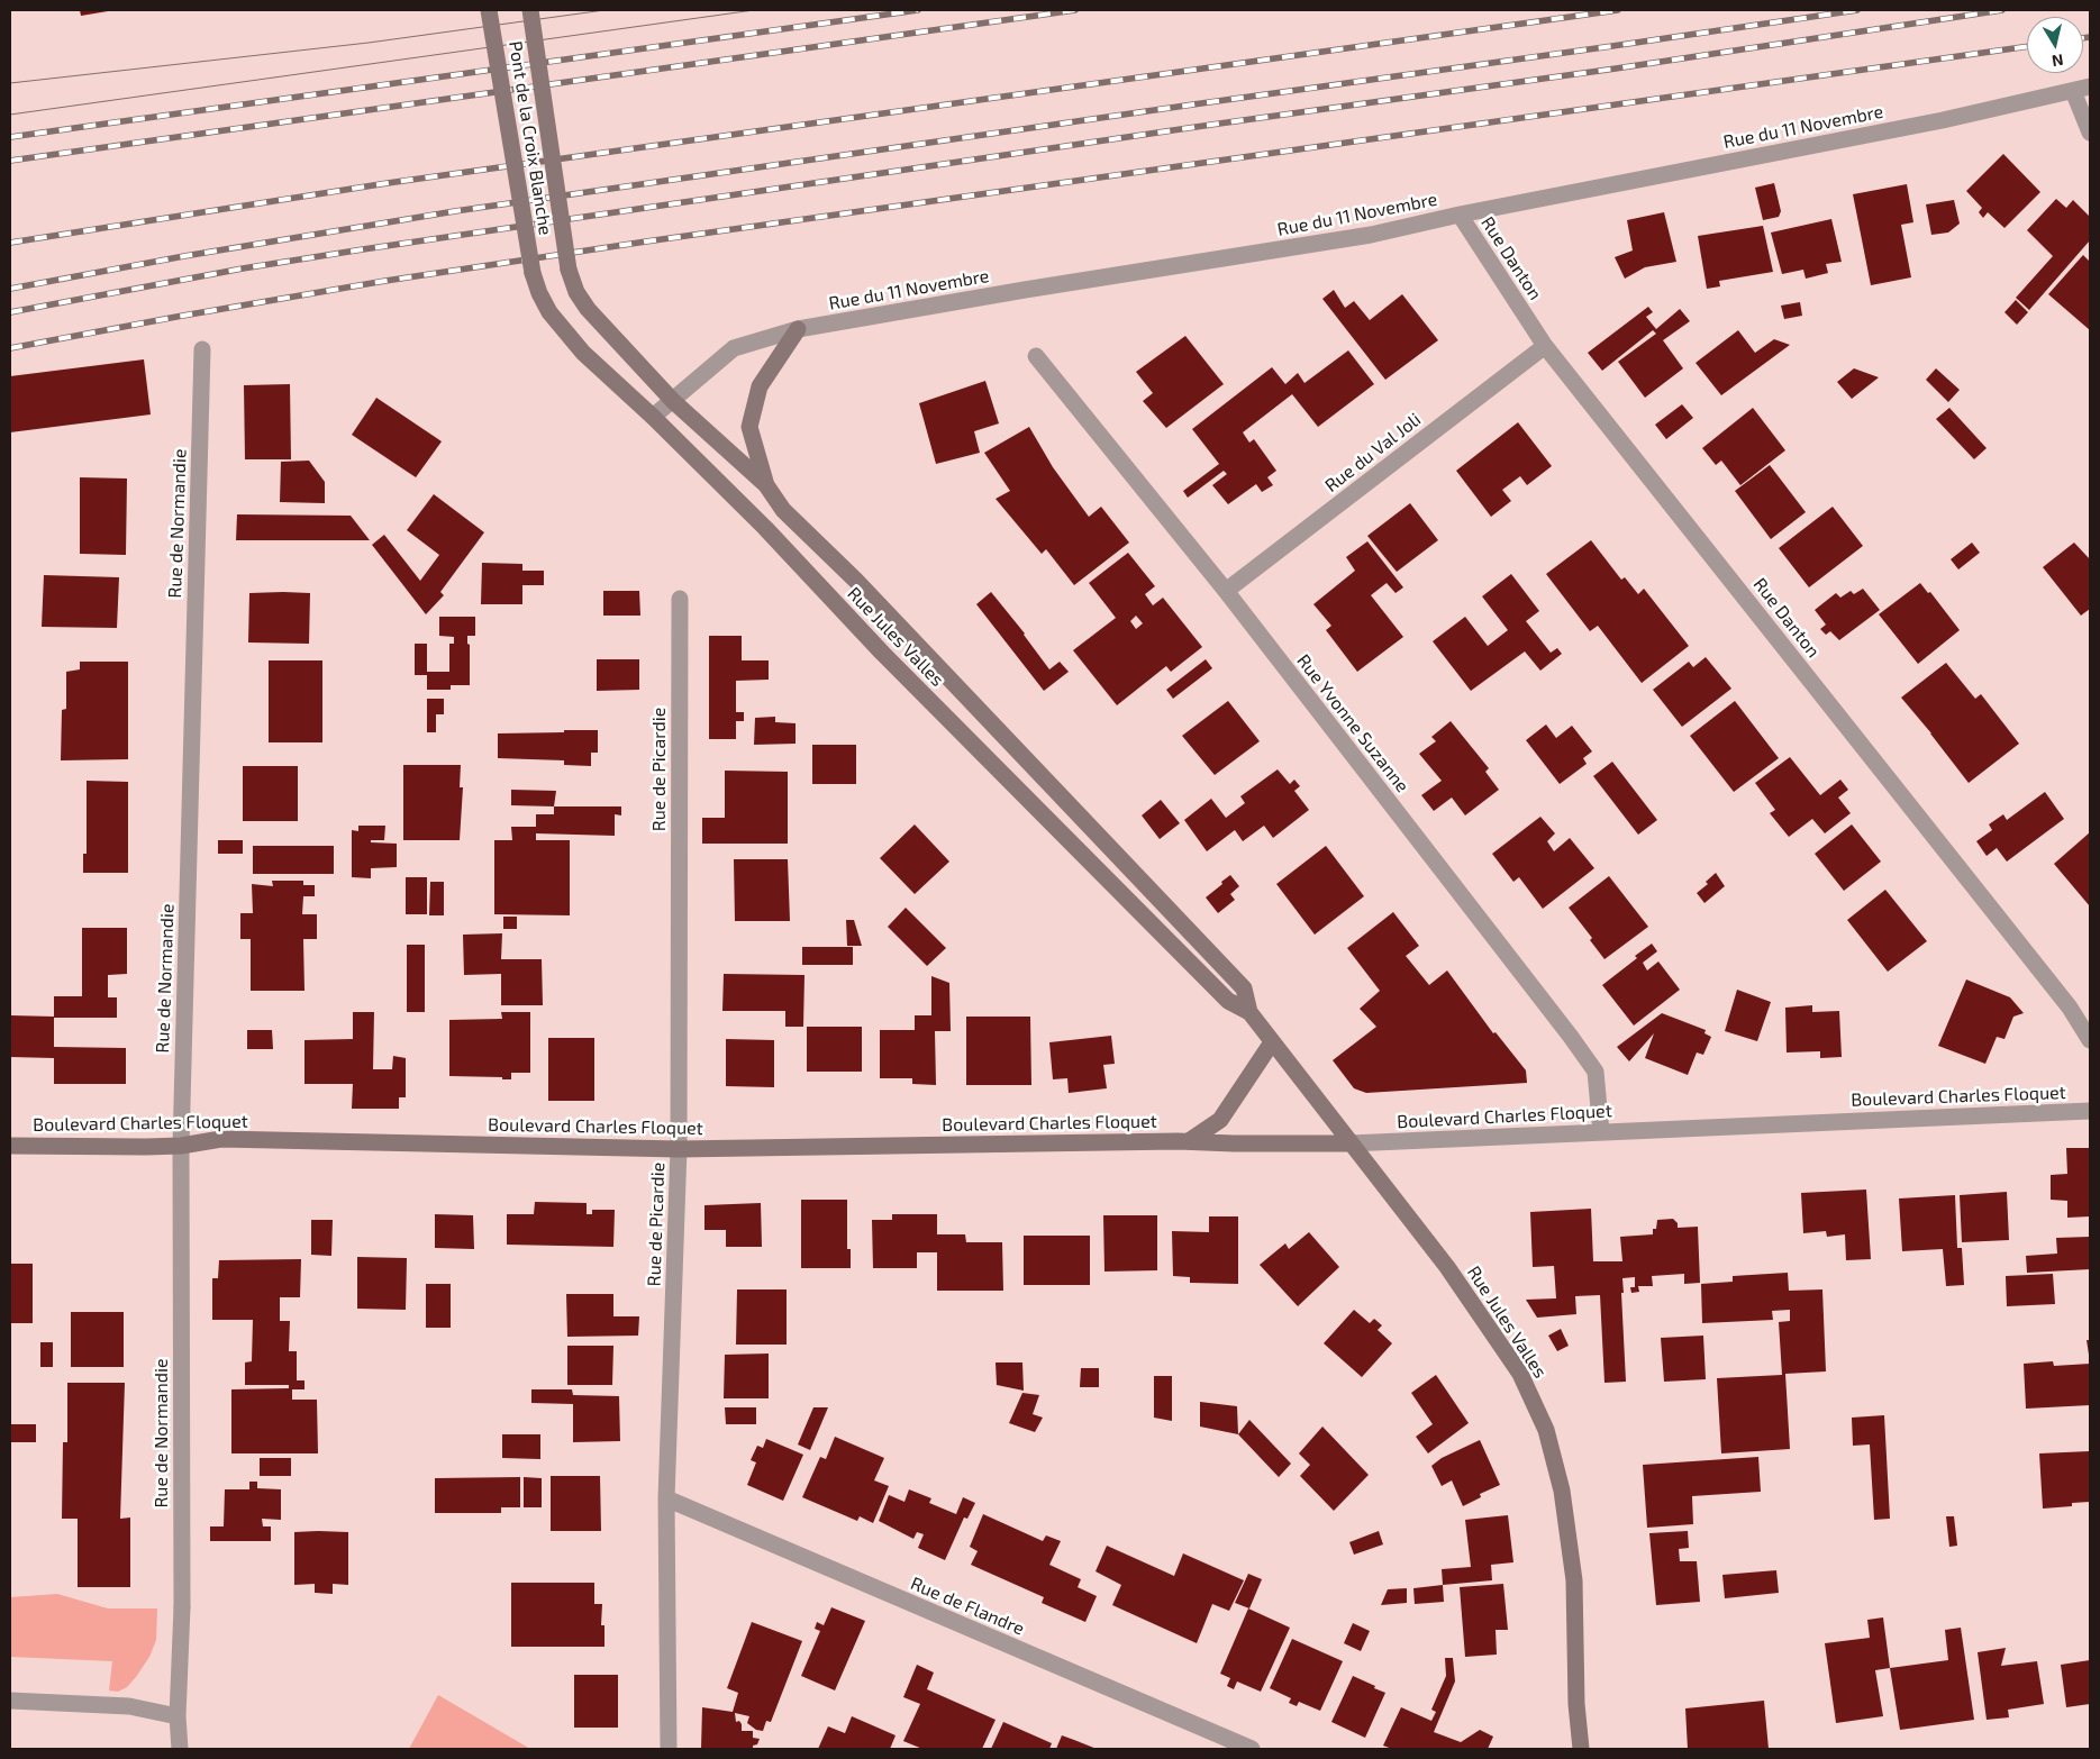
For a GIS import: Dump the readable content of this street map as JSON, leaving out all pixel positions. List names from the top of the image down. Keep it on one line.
{"streets":{"street":["Rue du 11 Novembre","Pont de la Croix Blanche","Rue Danton","Rue du Val Joli","Rue de Normandie","Rue Jules Valles","Rue Yvonne Suzanne","Rue de Picardie","Boulevard Charles Floquet","Rue de Flandre"]},"crossings":[["Rue du 11 Novembre","Rue Danton"],["Rue du 11 Novembre","Rue Jules Valles"],["Pont de la Croix Blanche","Rue Jules Valles"],["Rue Danton","Rue du Val Joli"],["Rue du Val Joli","Rue Yvonne Suzanne"],["Rue de Normandie","Boulevard Charles Floquet"],["Rue Jules Valles","Boulevard Charles Floquet"],["Rue Yvonne Suzanne","Boulevard Charles Floquet"],["Rue de Picardie","Boulevard Charles Floquet"],["Rue de Picardie","Rue de Flandre"]],"north":"bottom"}
